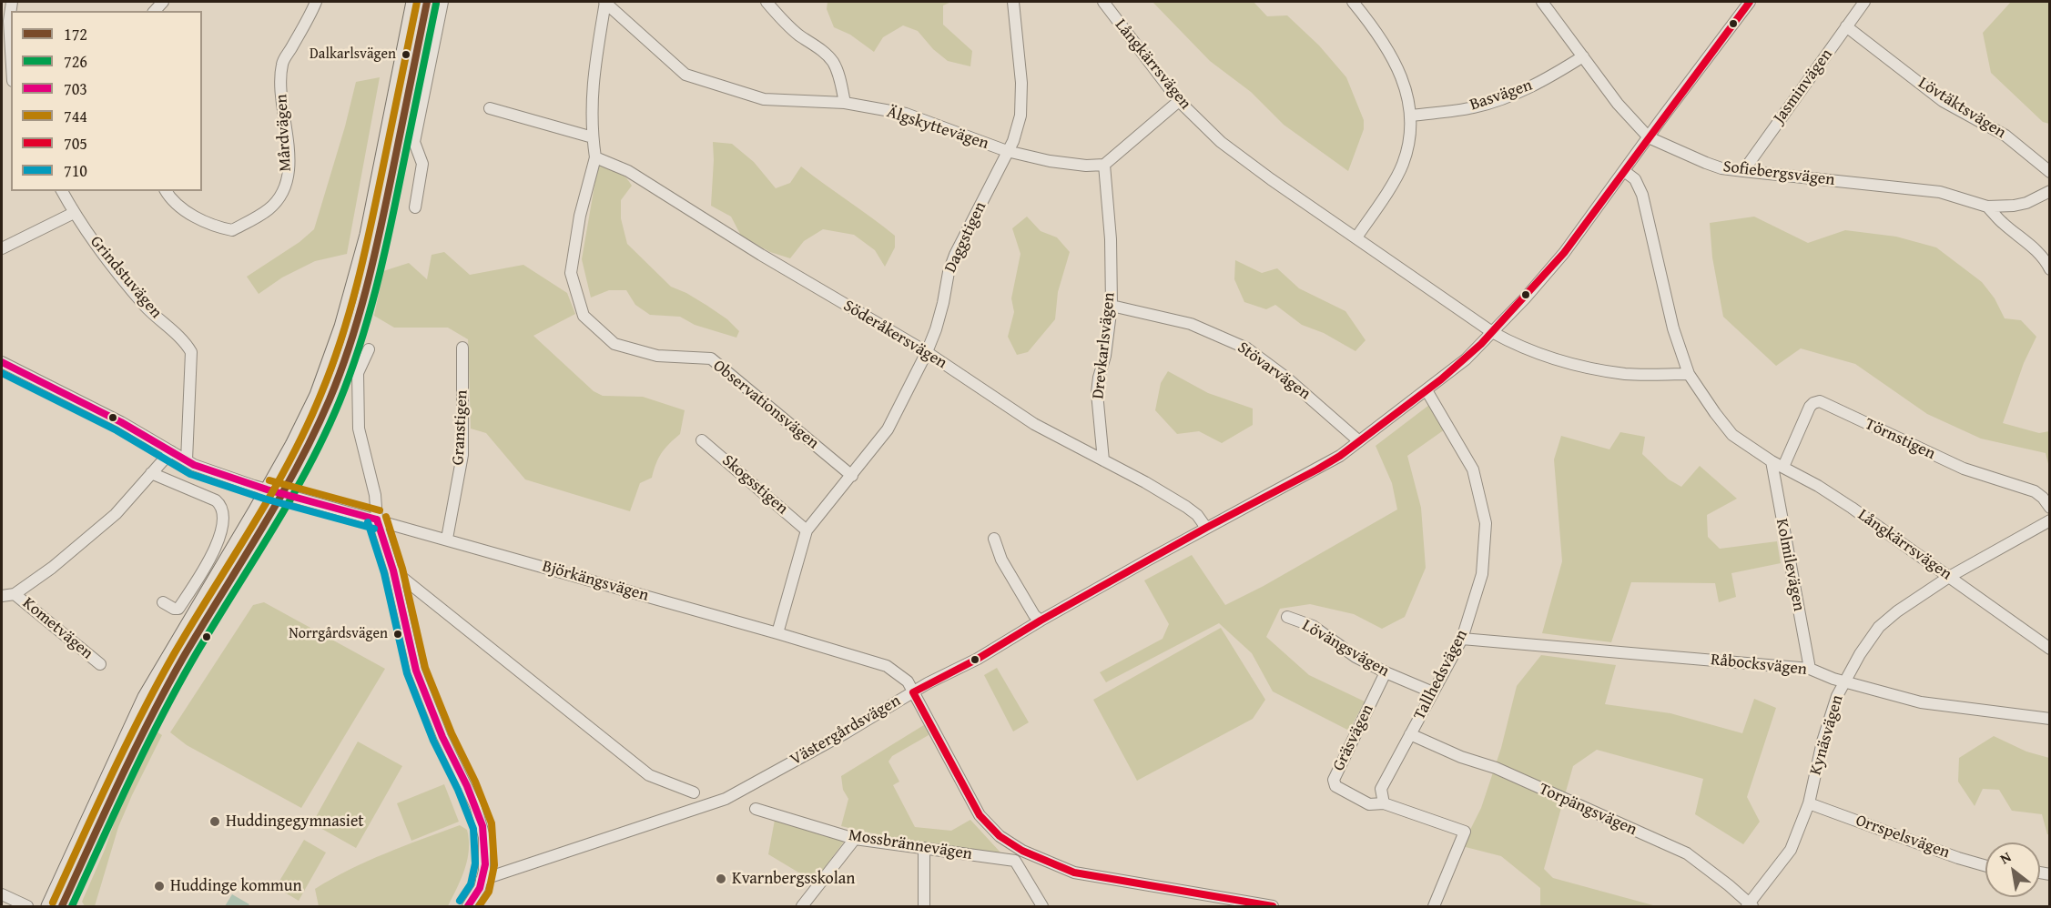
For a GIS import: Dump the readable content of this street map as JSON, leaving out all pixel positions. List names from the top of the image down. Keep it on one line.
{"streets":{"street":["Långkärrsvägen","Jasminvägen","Basvägen","Lövtäktsvägen","Älgskyttevägen","Mårdvägen","Sofiebergsvägen","Daggstigen","Grindstuvägen","Söderåkersvägen","Drevkarlsvägen","Stövarvägen","Observationsvägen","Granstigen","Törnstigen","Skogsstigen","Kolmilevägen","Björkängsvägen","Kometvägen","Lövängsvägen","Råbocksvägen","Tallhedsvägen","Västergårdsvägen","Kynäsvägen","Gräsvägen","Torpängsvägen","Orrspelsvägen","Mossbrännevägen"]},"crossings":[["Långkärrsvägen","Törnstigen"],["Långkärrsvägen","Kolmilevägen"],["Långkärrsvägen","Västergårdsvägen"],["Långkärrsvägen","Kynäsvägen"],["Jasminvägen","Lövtäktsvägen"],["Jasminvägen","Sofiebergsvägen"],["Basvägen","Sofiebergsvägen"],["Älgskyttevägen","Daggstigen"],["Älgskyttevägen","Drevkarlsvägen"],["Sofiebergsvägen","Västergårdsvägen"],["Daggstigen","Söderåkersvägen"],["Daggstigen","Observationsvägen"],["Daggstigen","Skogsstigen"],["Daggstigen","Björkängsvägen"],["Grindstuvägen","Björkängsvägen"],["Söderåkersvägen","Drevkarlsvägen"],["Söderåkersvägen","Observationsvägen"],["Söderåkersvägen","Västergårdsvägen"],["Drevkarlsvägen","Stövarvägen"],["Stövarvägen","Västergårdsvägen"],["Granstigen","Björkängsvägen"],["Kolmilevägen","Råbocksvägen"],["Björkängsvägen","Västergårdsvägen"],["Lövängsvägen","Tallhedsvägen"],["Lövängsvägen","Gräsvägen"],["Råbocksvägen","Tallhedsvägen"],["Råbocksvägen","Kynäsvägen"],["Tallhedsvägen","Västergårdsvägen"],["Tallhedsvägen","Gräsvägen"],["Tallhedsvägen","Torpängsvägen"],["Kynäsvägen","Torpängsvägen"],["Kynäsvägen","Orrspelsvägen"]],"places":["Dalkarlsvägen","Norrgårdsvägen","Huddingegymnasiet","Kvarnbergsskolan","Huddinge kommun"],"lines":["transit line 172","transit line 744","transit line 705","transit line 726","transit line 703","transit line 710"],"legend":["172","726","703","744","705","710"],"north":"top left"}
